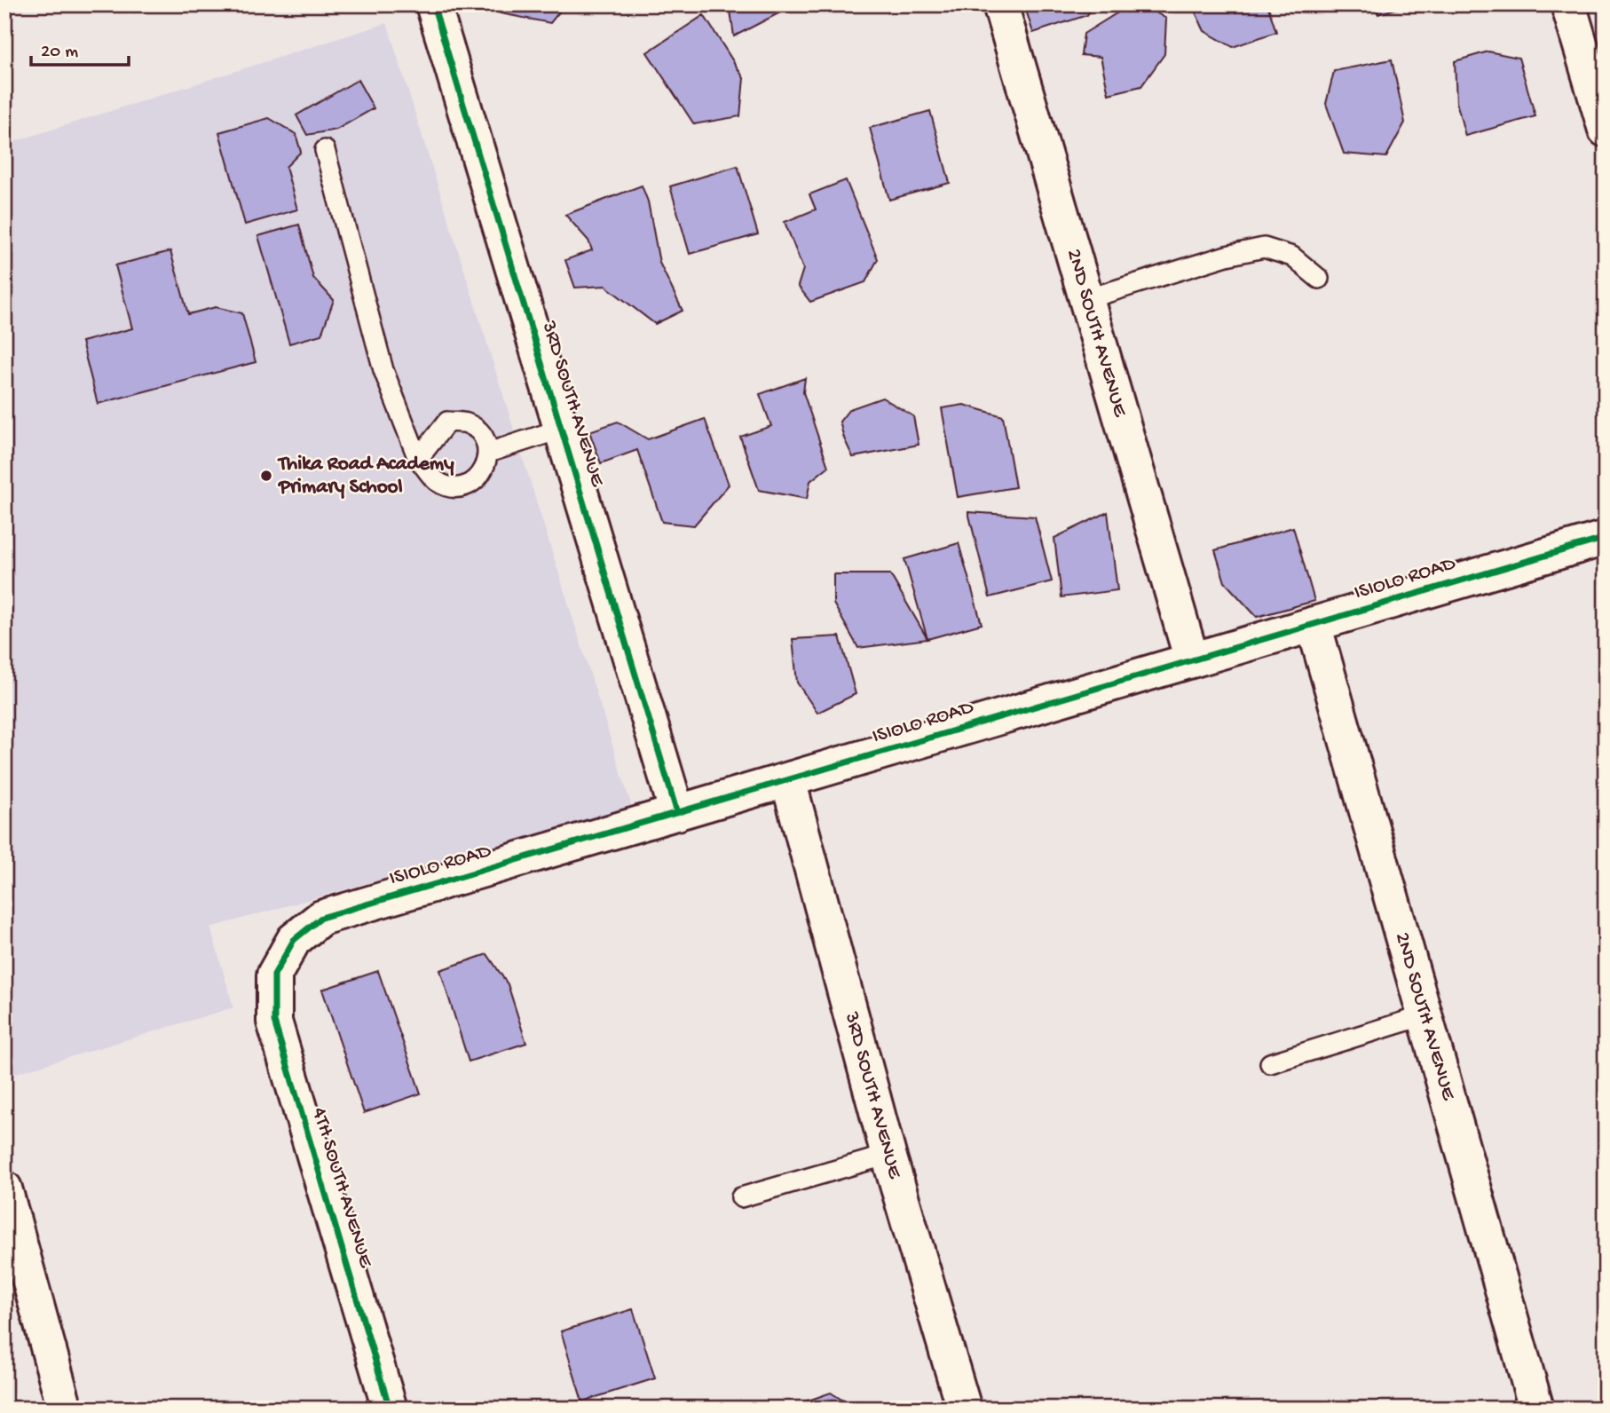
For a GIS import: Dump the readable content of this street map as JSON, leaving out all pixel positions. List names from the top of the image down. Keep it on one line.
{"streets":{"street":["2ND SOUTH AVENUE","3RD SOUTH AVENUE","ISIOLO ROAD","4TH SOUTH AVENUE"]},"crossings":[["2ND SOUTH AVENUE","ISIOLO ROAD"],["3RD SOUTH AVENUE","ISIOLO ROAD"],["ISIOLO ROAD","4TH SOUTH AVENUE"]],"places":["Thika Road Academy Primary School"],"scale_bar":"20 m"}
